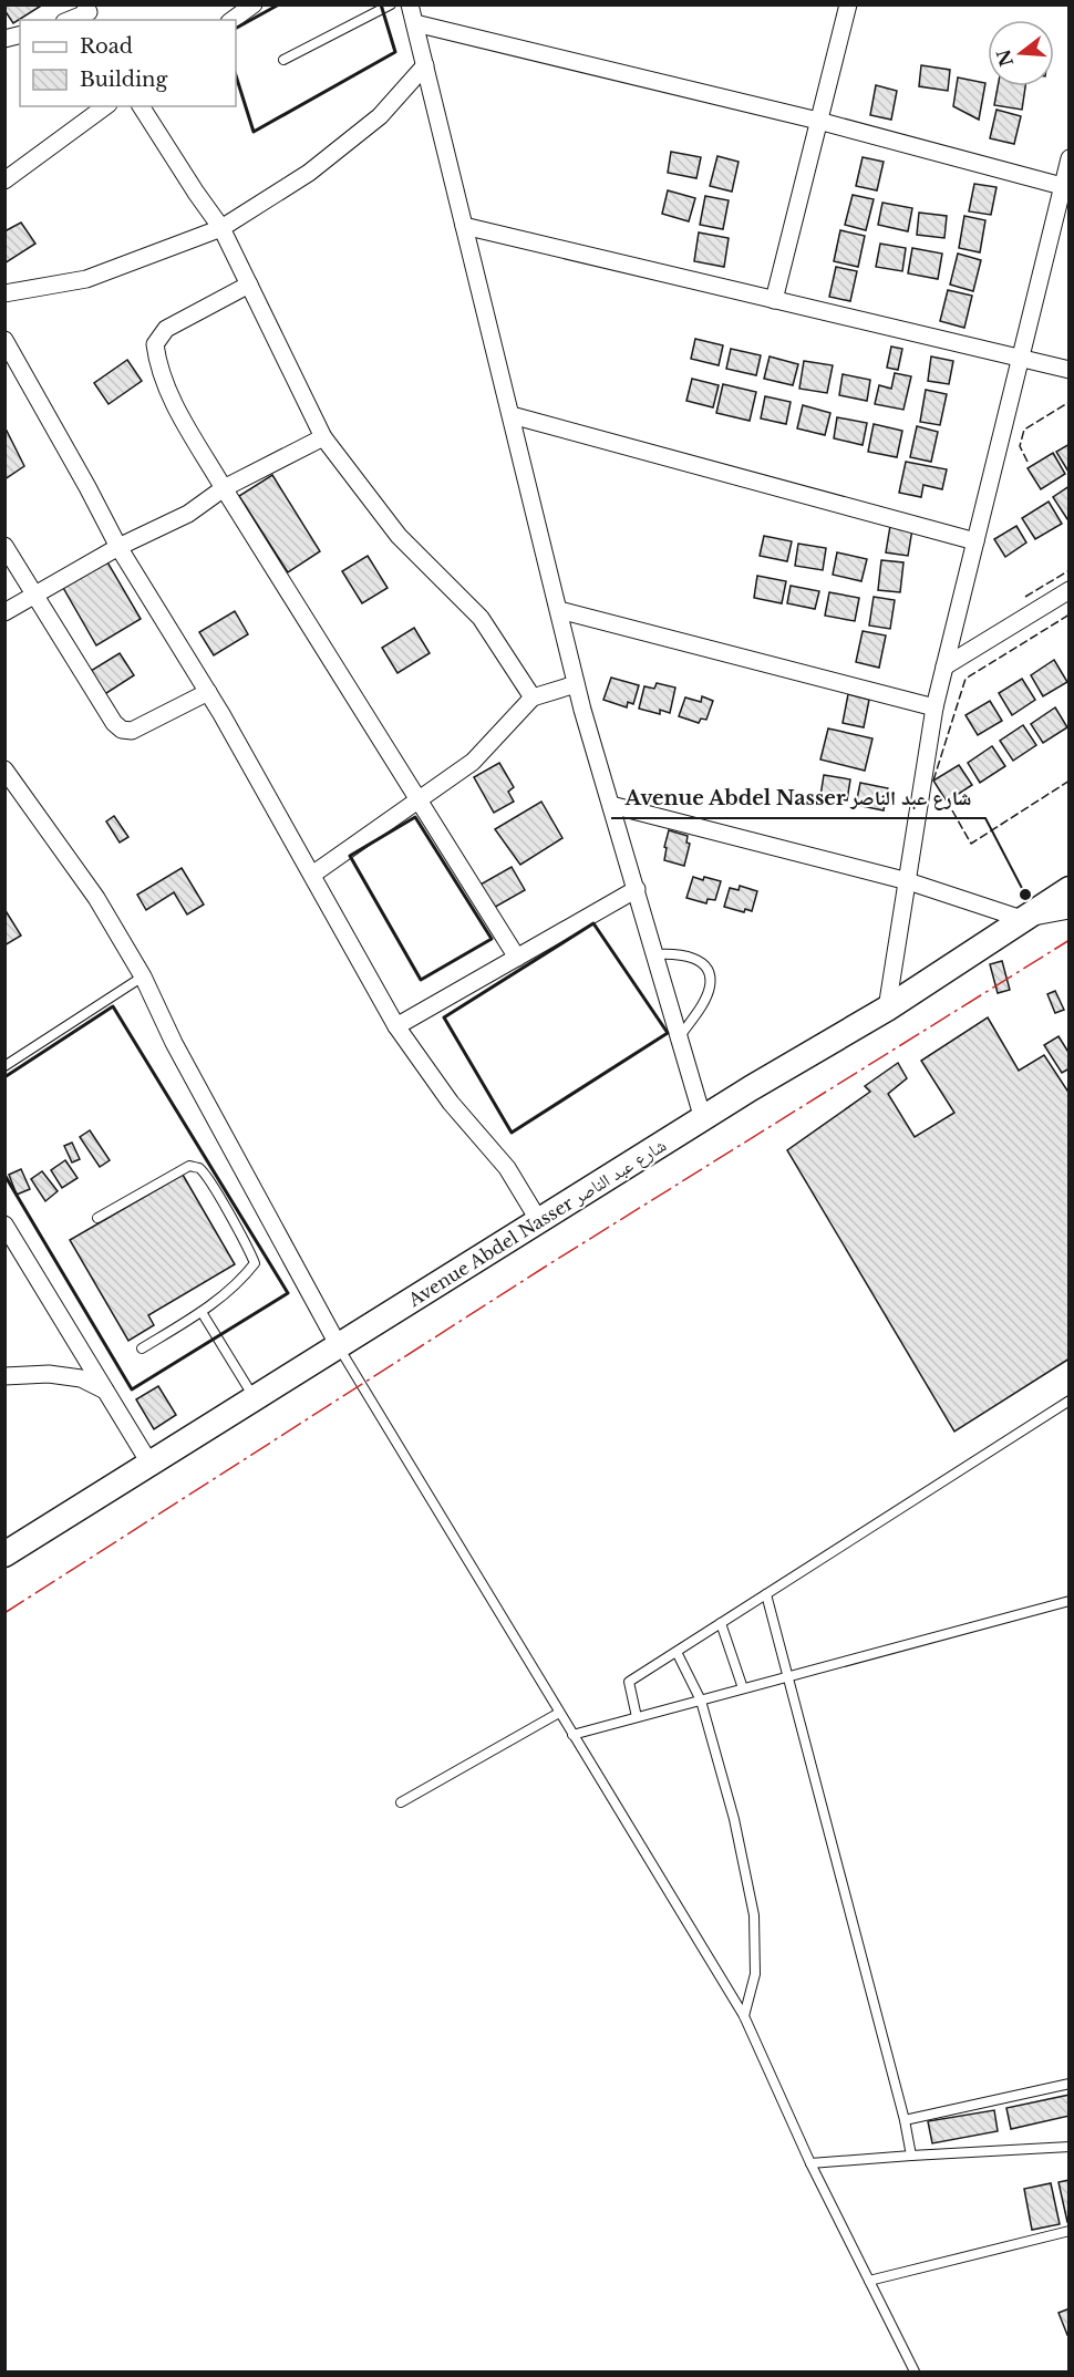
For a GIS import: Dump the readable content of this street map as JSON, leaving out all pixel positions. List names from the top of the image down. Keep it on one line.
{"streets":{"main road":["Avenue Abdel Nasser شارع عبد الناصر"]},"places":["Avenue Abdel Nasser شارع عبد الناصر"],"legend":["Road","Building"],"north":"left"}
